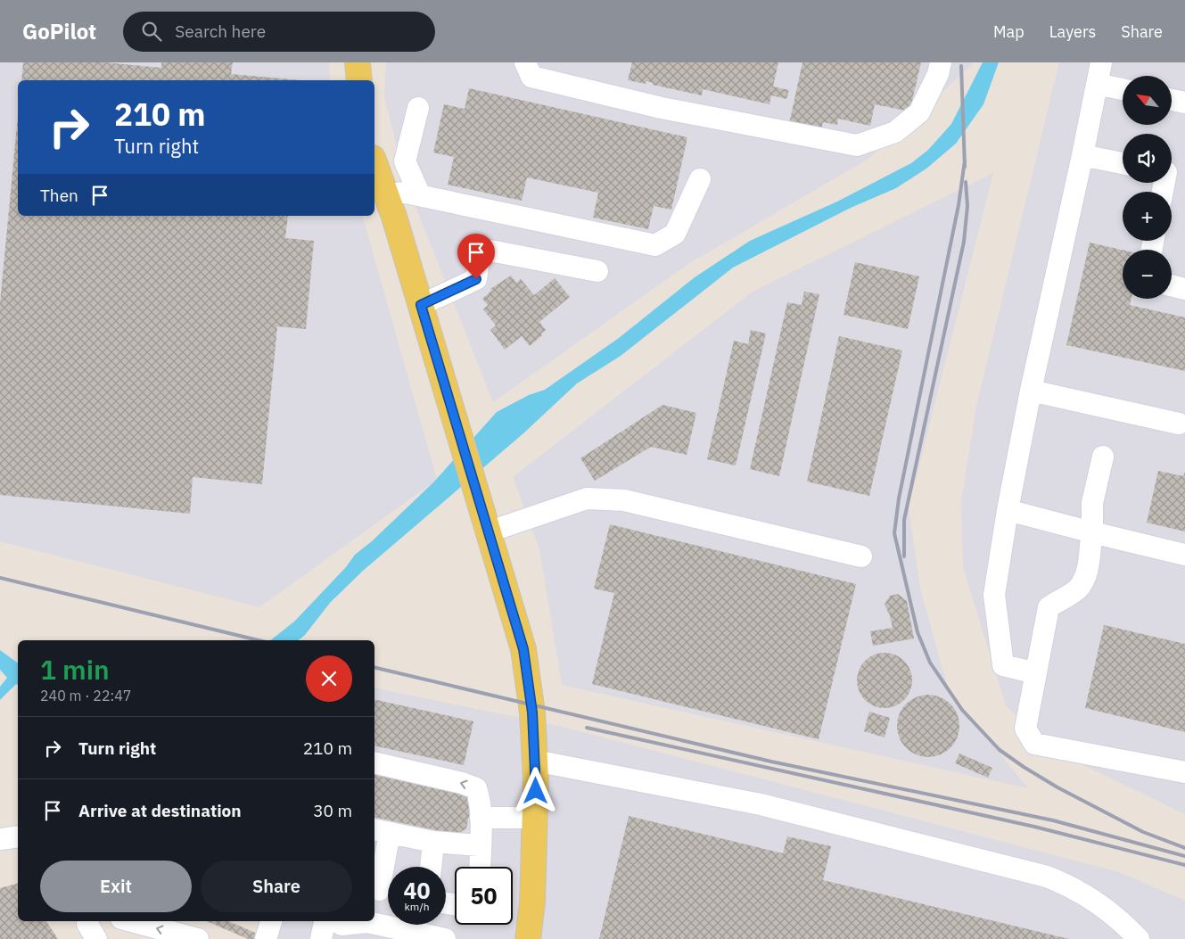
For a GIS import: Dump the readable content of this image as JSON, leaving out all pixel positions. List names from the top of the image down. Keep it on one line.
{"north":"top left","page":{"header":"GoPilot","search":"Search here","nav":["Map","Layers","Share"],"map_buttons":["+","−"],"turn":["210 m","Turn right"],"then":"Then","heading":["1 min","240 m · 22:47"],"list":[{"name":"Turn right","value":"210 m"},{"name":"Arrive at destination","value":"30 m"}],"buttons":["Exit","Share"],"speed":"40 km/h","limit":"50"}}
